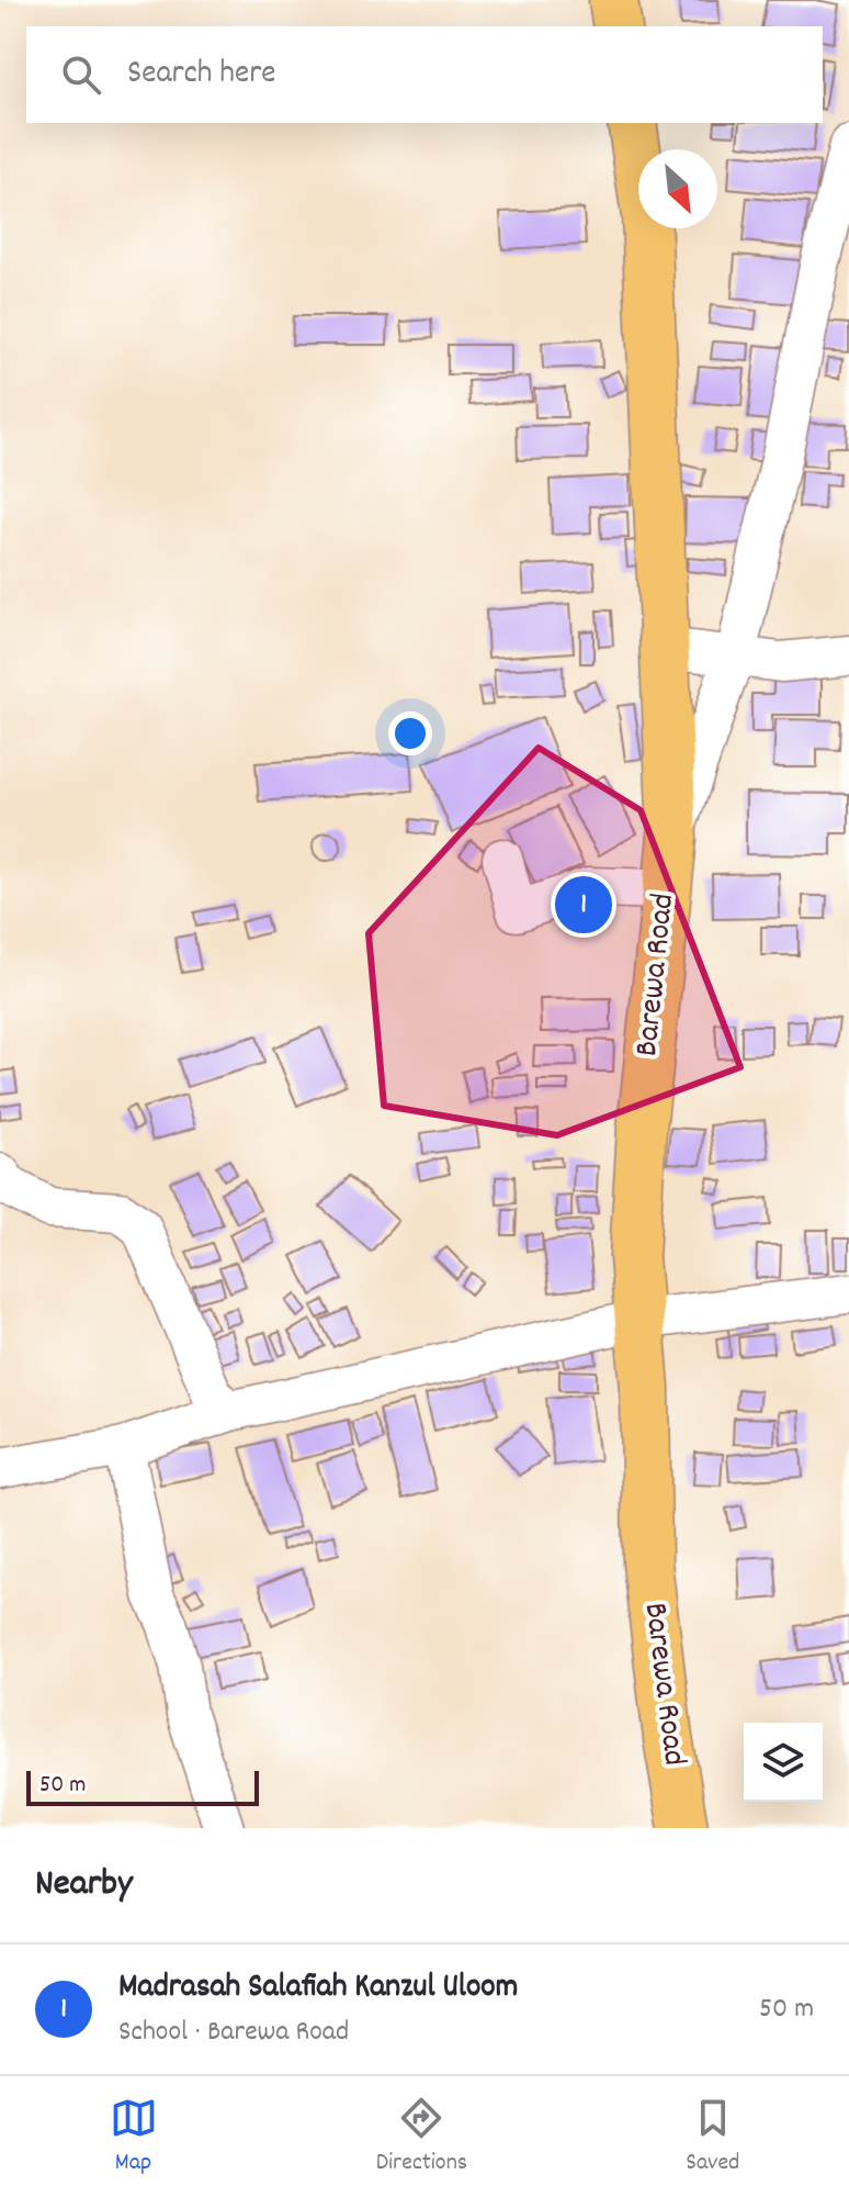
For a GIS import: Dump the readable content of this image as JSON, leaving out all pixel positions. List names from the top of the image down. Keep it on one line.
{"streets":{"main road":["Barewa Road"]},"scale_bar":"50 m","north":"bottom right","page":{"search":"Search here","pins":"1","scale":"50 m","heading":"Nearby","list":[{"mark":"1","name":"Madrasah Salafiah Kanzul Uloom","note":"School · Barewa Road","value":"50 m"}],"nav":["Map","Directions","Saved"]}}
